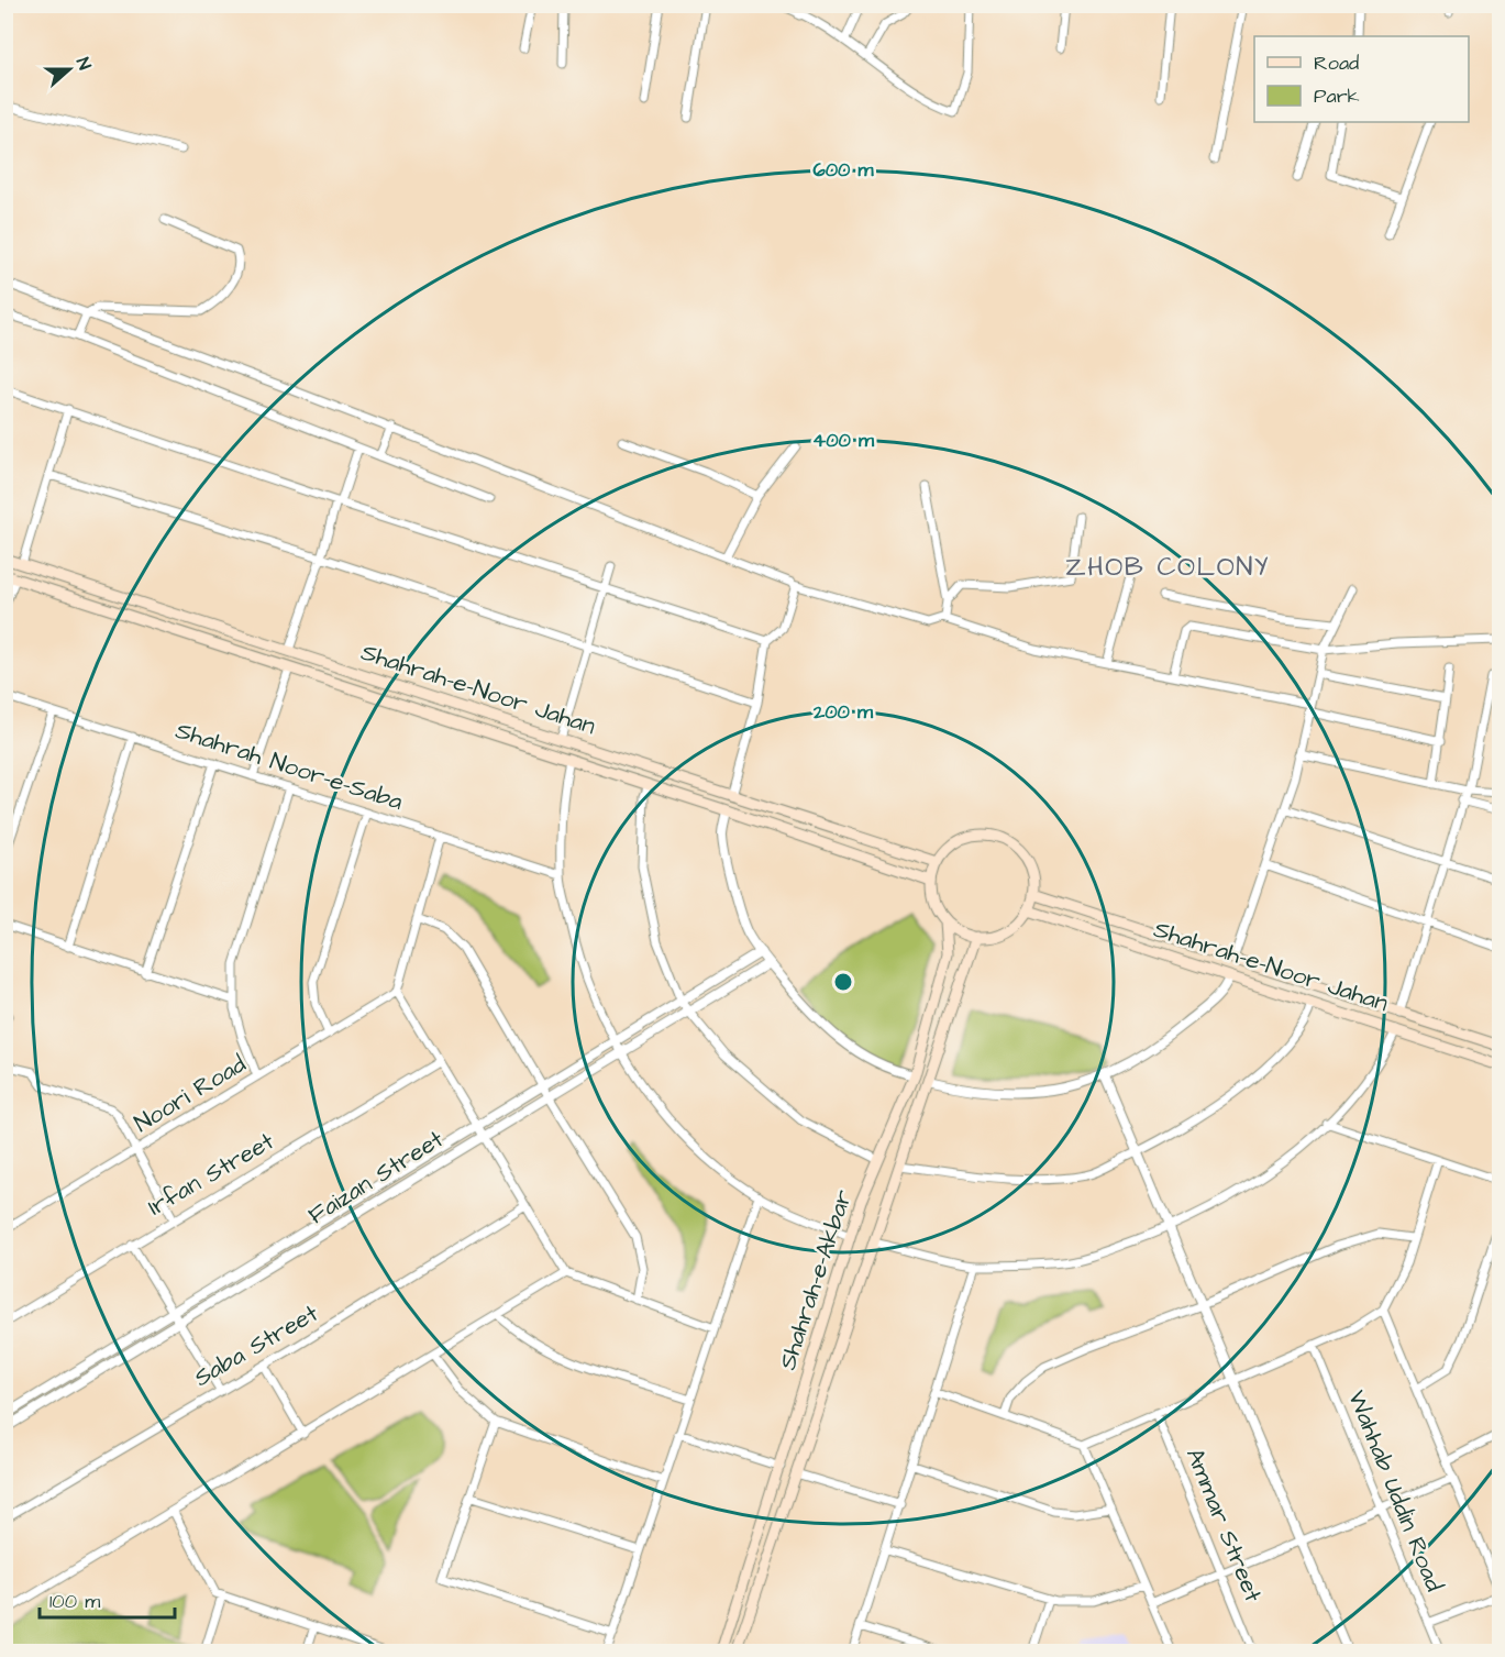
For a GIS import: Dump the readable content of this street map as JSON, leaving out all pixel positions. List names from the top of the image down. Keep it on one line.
{"streets":{"main road":["Shahrah-e-Noor Jahan","Shahrah-e-Akbar"],"street":["Shahrah Noor-e-Saba","Noori Road","Irfan Street","Faizan Street","Saba Street","Wahhab Uddin Road","Ammar Street"]},"crossings":[["Shahrah-e-Noor Jahan","Shahrah-e-Akbar"]],"districts":["ZHOB COLONY"],"legend":["Road","Park"],"scale_bar":"100 m","north":"right","rings":["600 m","400 m","200 m"]}
